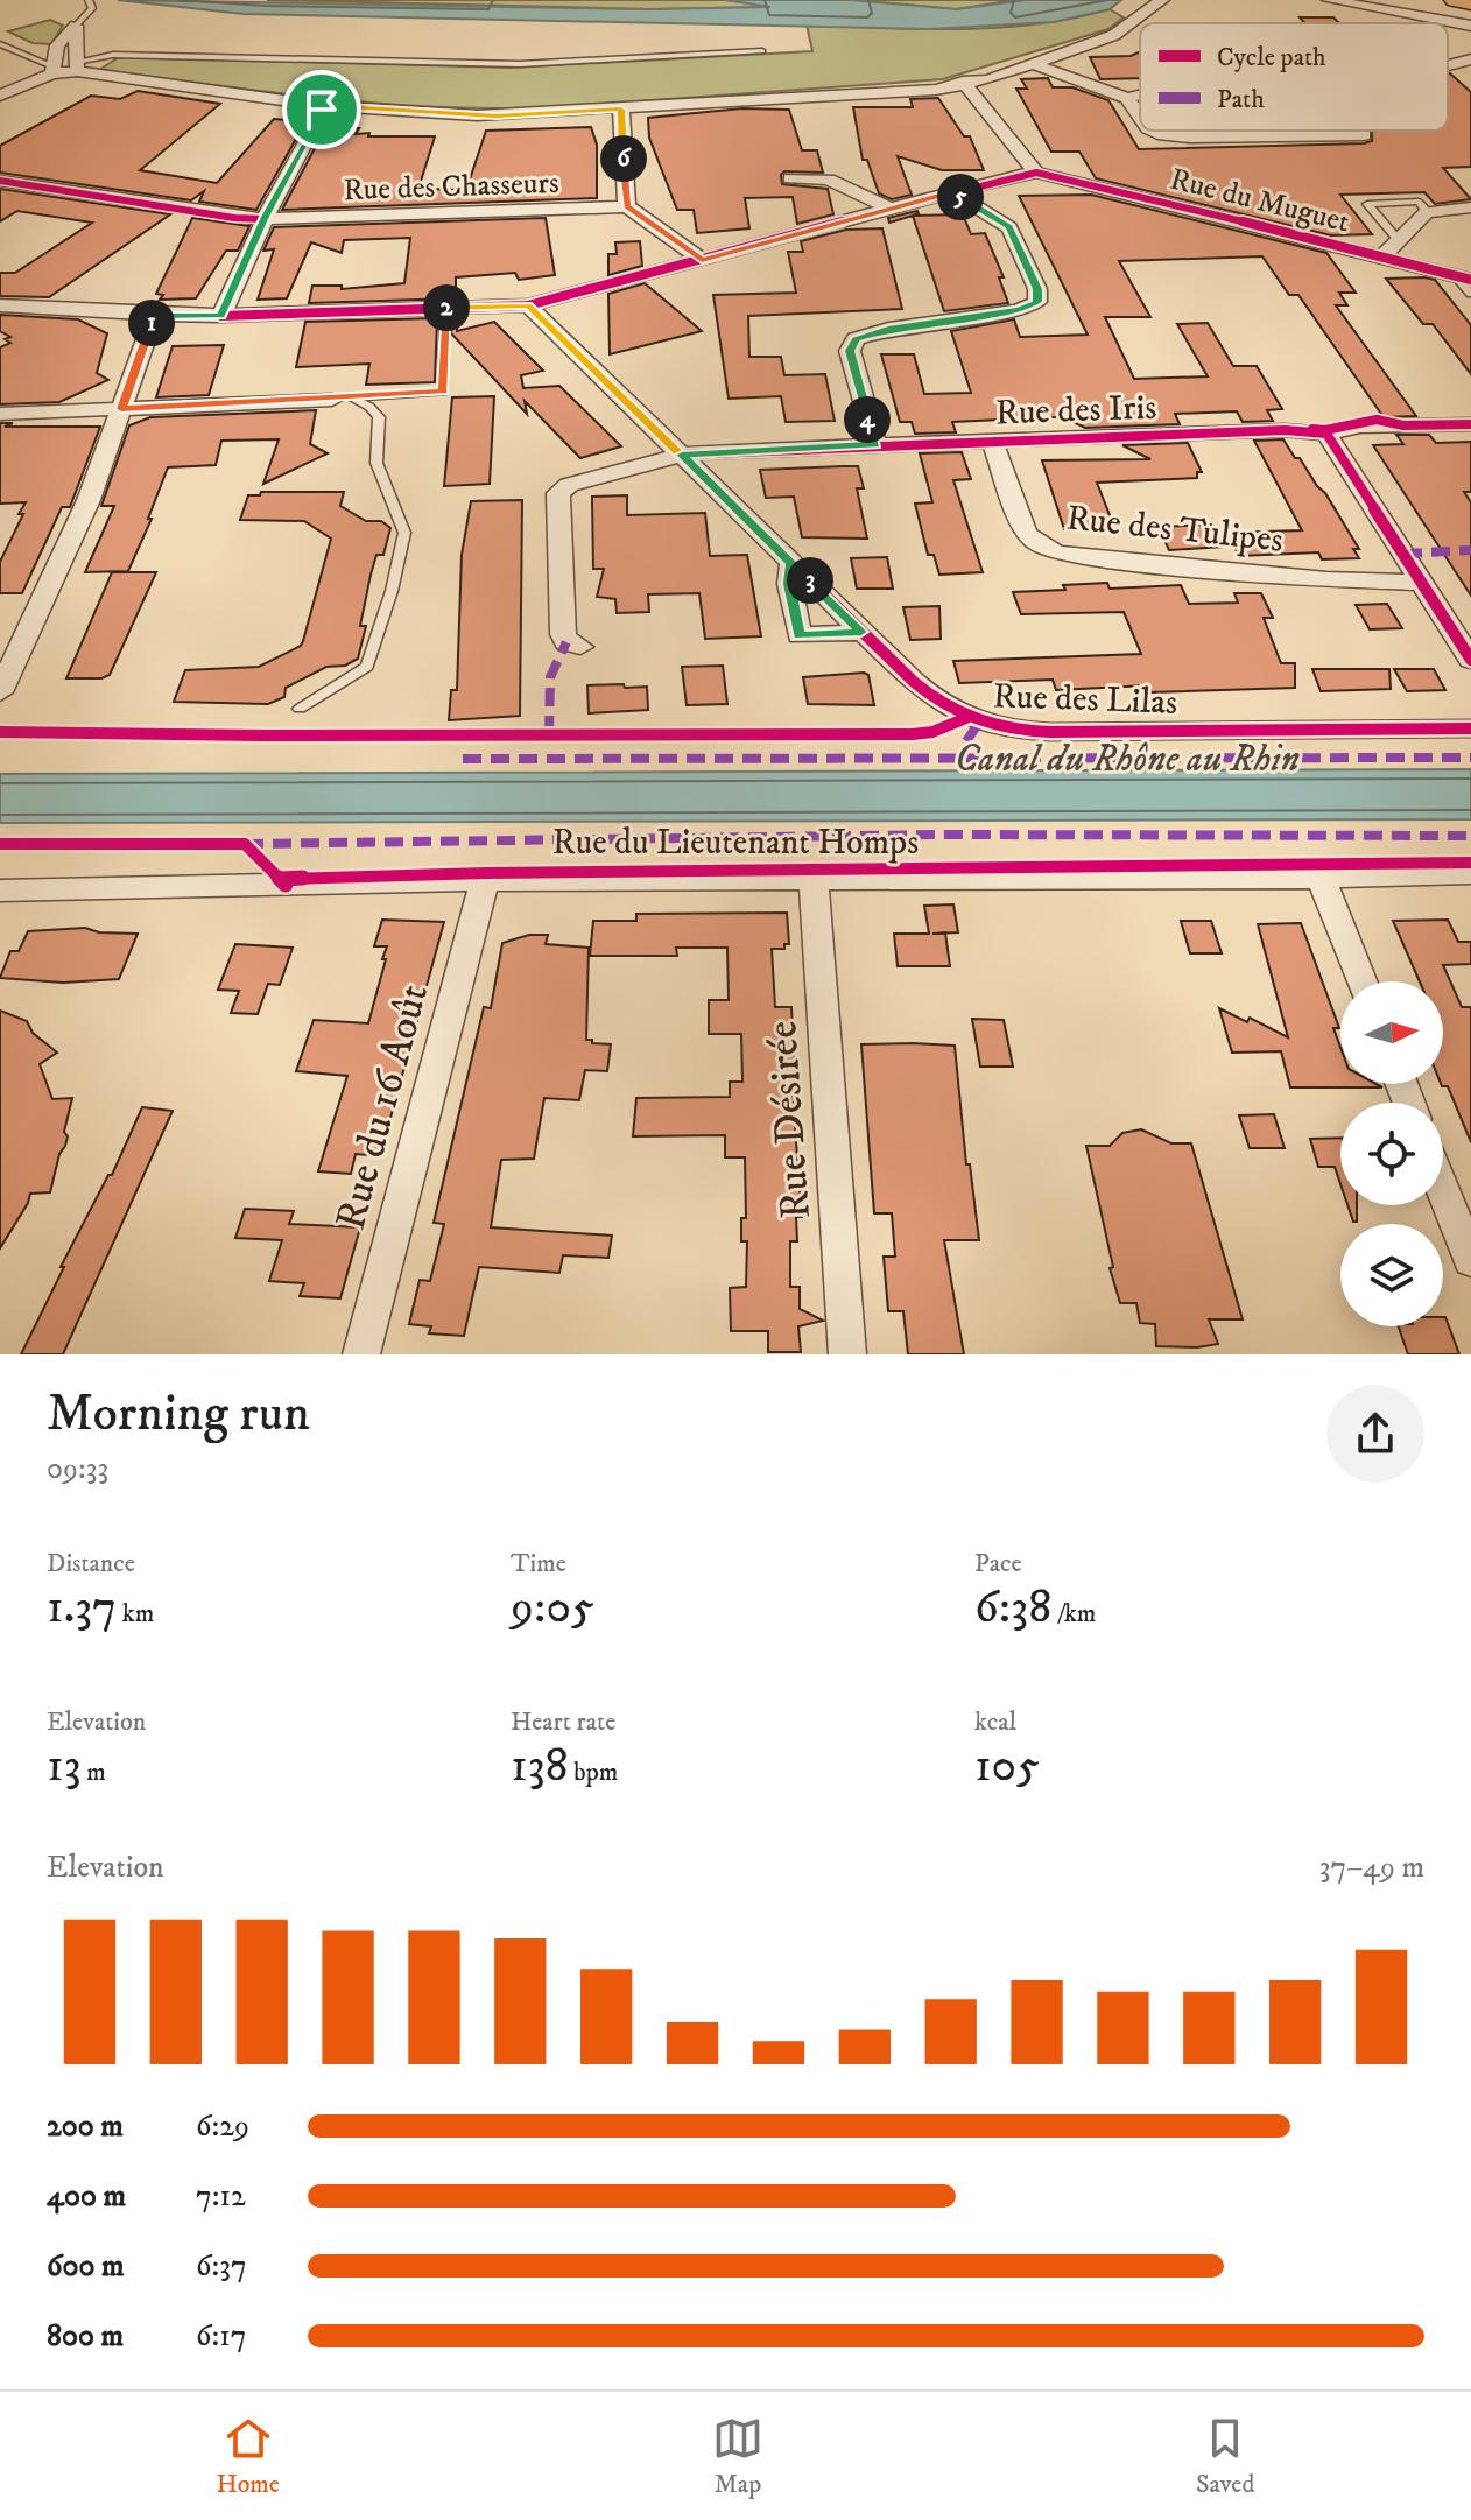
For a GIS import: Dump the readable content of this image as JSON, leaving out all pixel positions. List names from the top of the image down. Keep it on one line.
{"streets":{"street":["Rue des Chasseurs","Rue du Muguet","Rue des Iris","Rue des Tulipes","Rue des Lilas","Rue du Lieutenant Homps","Rue du 16 Août","Rue Désirée"]},"crossings":[["Rue des Iris","Rue des Tulipes"],["Rue des Iris","Rue des Lilas"],["Rue du Lieutenant Homps","Rue du 16 Août"],["Rue du Lieutenant Homps","Rue Désirée"]],"water":["Canal du Rhône au Rhin"],"legend":["Cycle path","Path"],"north":"right","page":{"pins":["6","5","2","1","4","3"],"heading":["Morning run","09:33"],"stats":[["Distance","1.37 km"],["Time","9:05"],["Pace","6:38 /km"],["Elevation","13 m"],["Heart rate","138 bpm"],["kcal","105"]],"chart":["Elevation","37–49 m"],"list":[{"name":"200 m","note":"6:29"},{"name":"400 m","note":"7:12"},{"name":"600 m","note":"6:37"},{"name":"800 m","note":"6:17"}],"tabs":["Home","Map","Saved"]}}
